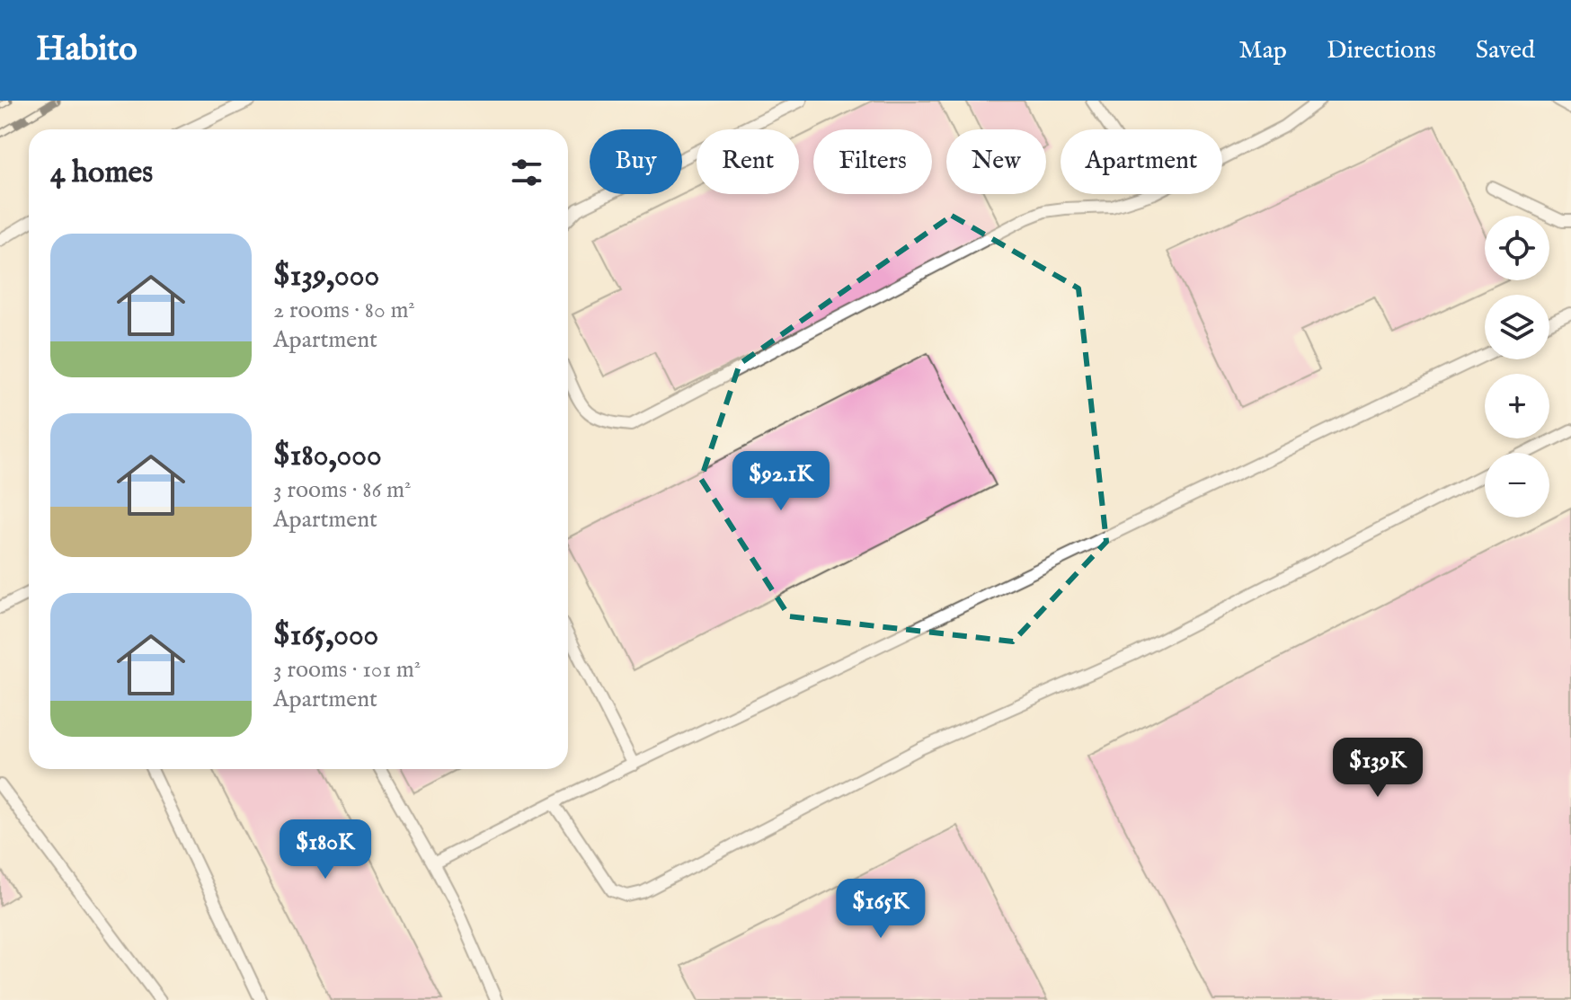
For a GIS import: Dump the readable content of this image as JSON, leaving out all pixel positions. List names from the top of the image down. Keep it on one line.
{"page":{"header":"Habito","nav":["Map","Directions","Saved"],"chip":["Buy","Rent","Filters","New","Apartment"],"heading":"4 homes","map_buttons":["+","−"],"list":[{"name":"$139,000","note":"2 rooms · 80 m² · Apartment"},{"name":"$180,000","note":"3 rooms · 86 m² · Apartment"},{"name":"$165,000","note":"3 rooms · 101 m² · Apartment"}],"price":["$92.1K","$139K","$180K","$165K"]}}
